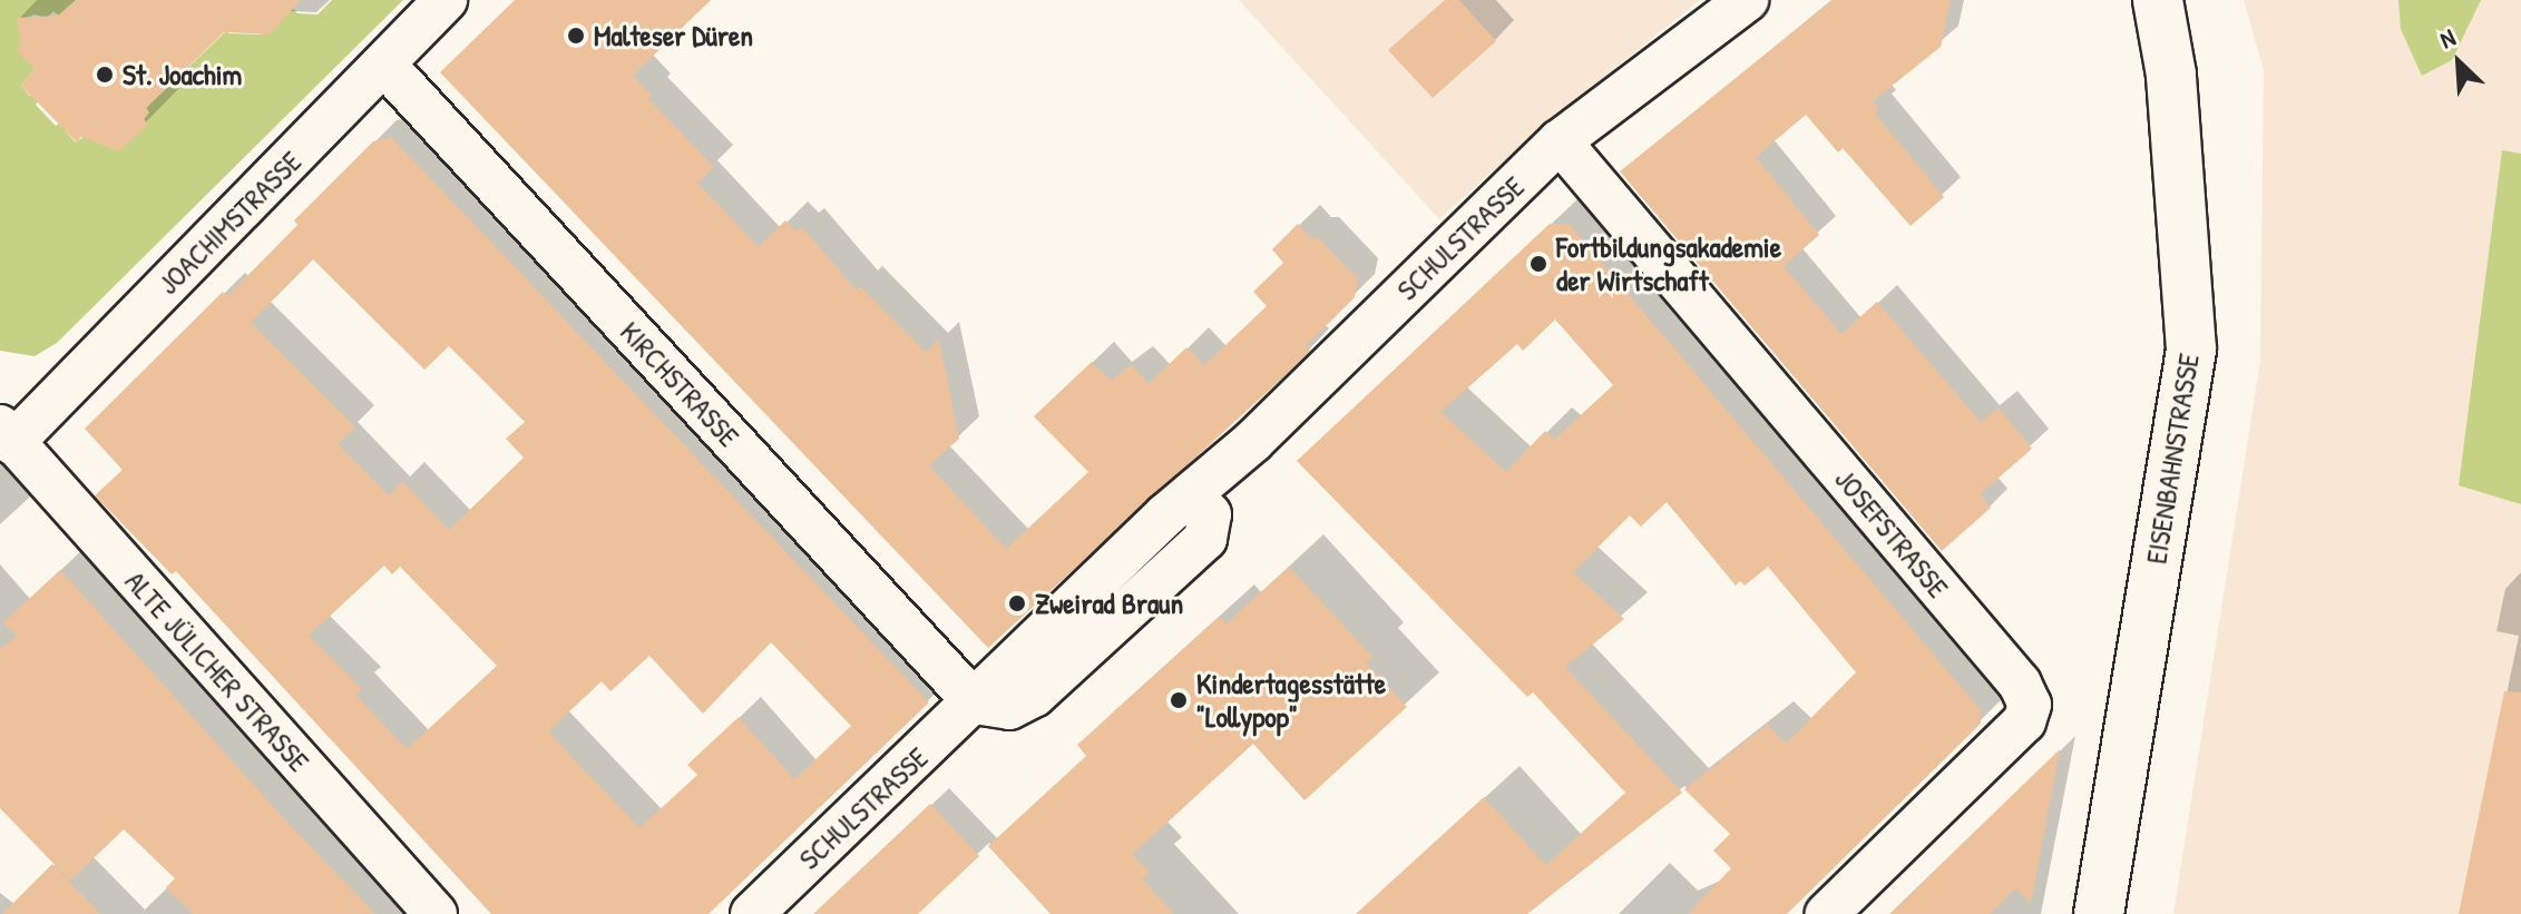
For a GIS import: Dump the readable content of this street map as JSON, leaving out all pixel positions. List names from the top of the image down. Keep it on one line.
{"streets":{"street":["JOACHIMSTRASSE","SCHULSTRASSE","KIRCHSTRASSE","EISENBAHNSTRASSE","JOSEFSTRASSE","ALTE JÜLICHER STRASSE"]},"crossings":[["JOACHIMSTRASSE","KIRCHSTRASSE"],["JOACHIMSTRASSE","ALTE JÜLICHER STRASSE"],["SCHULSTRASSE","KIRCHSTRASSE"],["SCHULSTRASSE","JOSEFSTRASSE"]],"places":["Malteser Düren","St. Joachim","Fortbildungsakademie der Wirtschaft","Zweirad Braun","Kindertagesstätte \"Lollypop\""],"north":"top left"}
